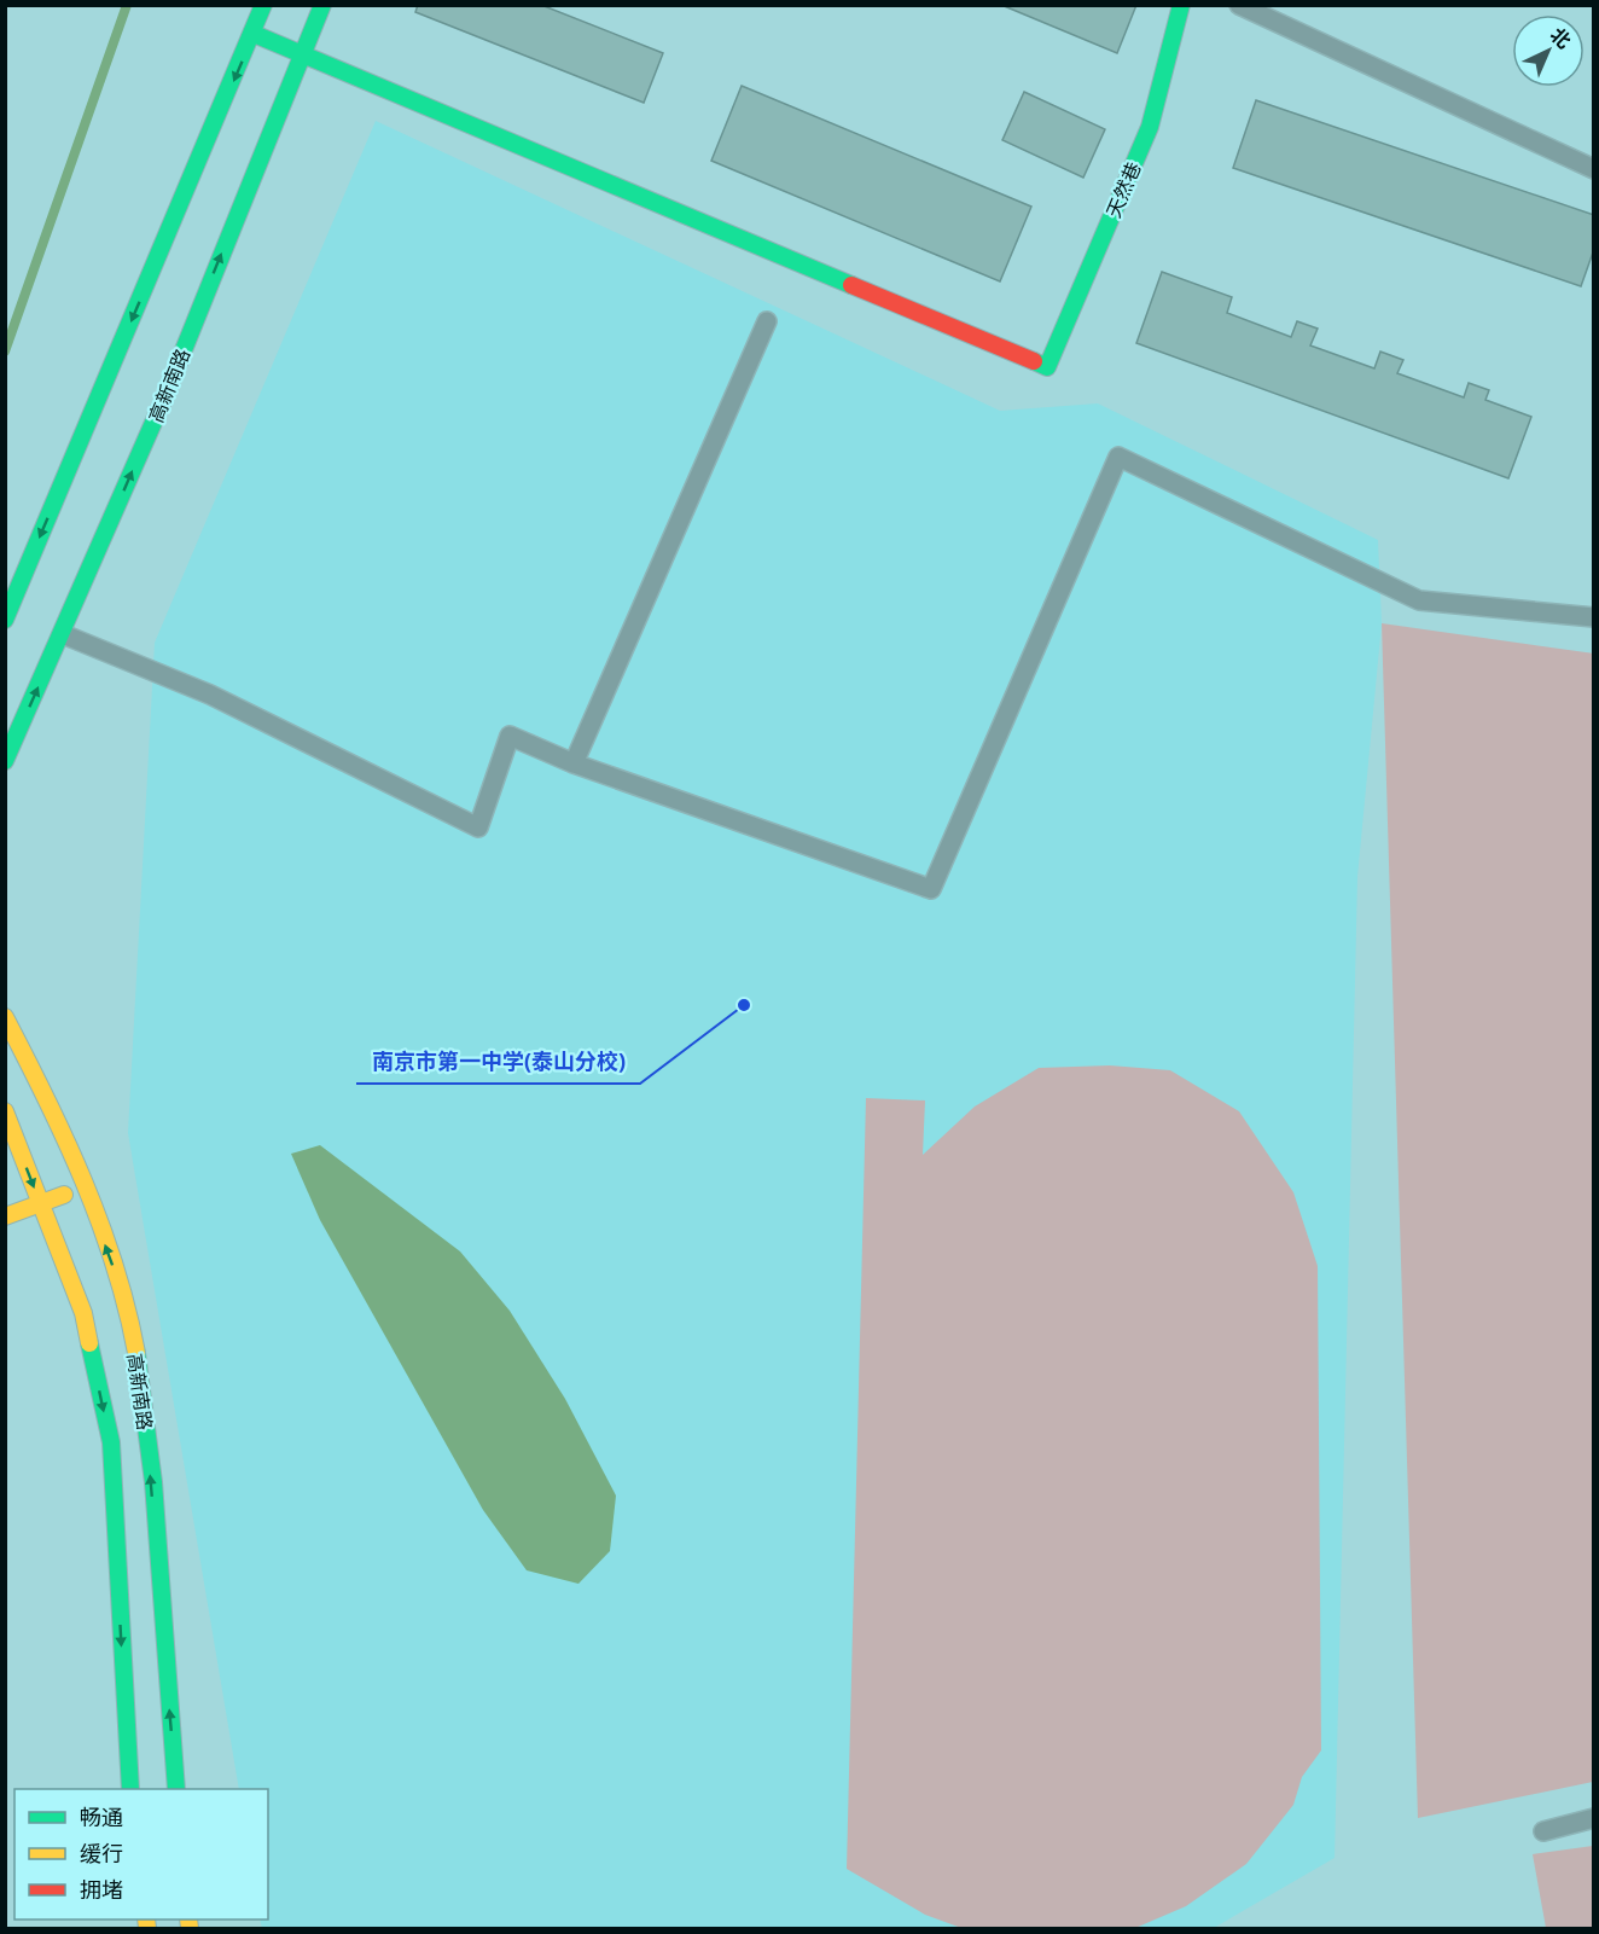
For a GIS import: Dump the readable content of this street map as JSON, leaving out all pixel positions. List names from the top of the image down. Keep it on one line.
{"streets":{"main road":["天然巷","高新南路"]},"crossings":[["天然巷","高新南路"]],"places":["南京市第一中学(泰山分校)"],"legend":["畅通","缓行","拥堵"],"north":"top right"}
